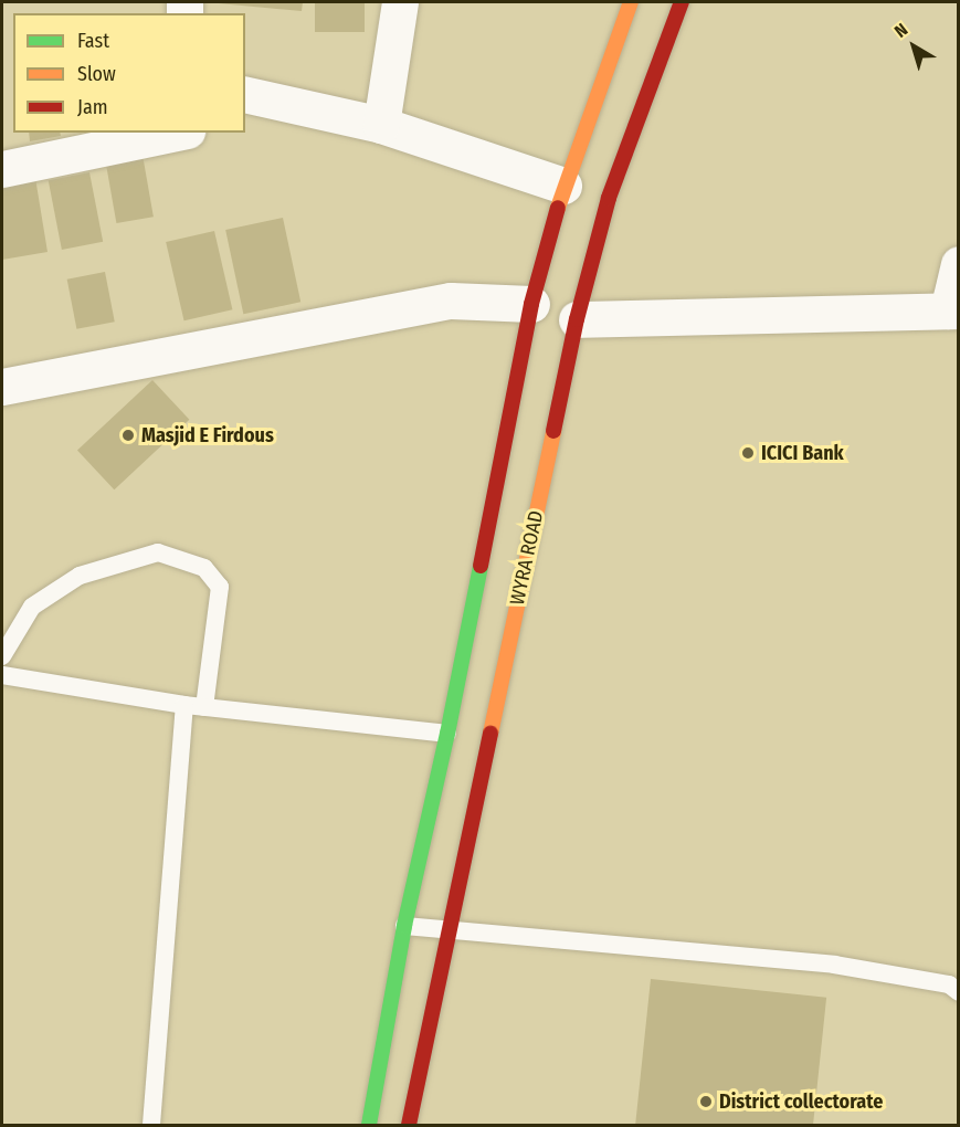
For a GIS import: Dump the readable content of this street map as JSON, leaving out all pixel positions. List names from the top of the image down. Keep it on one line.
{"streets":{"main road":["WYRA ROAD"]},"places":["Masjid E Firdous","ICICI Bank","District collectorate"],"legend":["Fast","Slow","Jam"],"north":"top left"}
